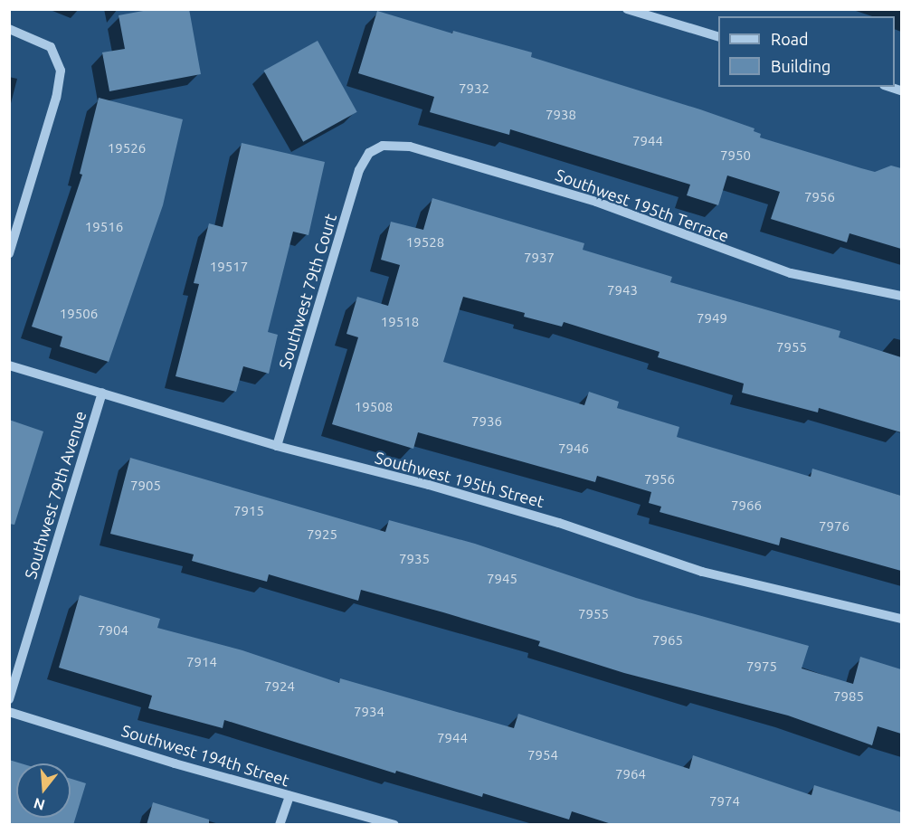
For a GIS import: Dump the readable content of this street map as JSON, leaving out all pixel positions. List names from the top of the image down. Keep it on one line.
{"streets":{"street":["Southwest 195th Terrace","Southwest 79th Court","Southwest 195th Street","Southwest 79th Avenue","Southwest 194th Street"]},"crossings":[["Southwest 195th Terrace","Southwest 79th Court"],["Southwest 79th Court","Southwest 195th Street"],["Southwest 195th Street","Southwest 79th Avenue"]],"house_numbers":["7932","7938","7944","19526","7950","7956","19516","19528","7937","19517","7943","19506","7949","19518","7955","19508","7936","7946","7956","7905","7966","7915","7976","7925","7935","7945","7955","7904","7965","7914","7975","7924","7985","7934","7944","7954","7964","7974"],"legend":["Road","Building"],"north":"bottom"}
